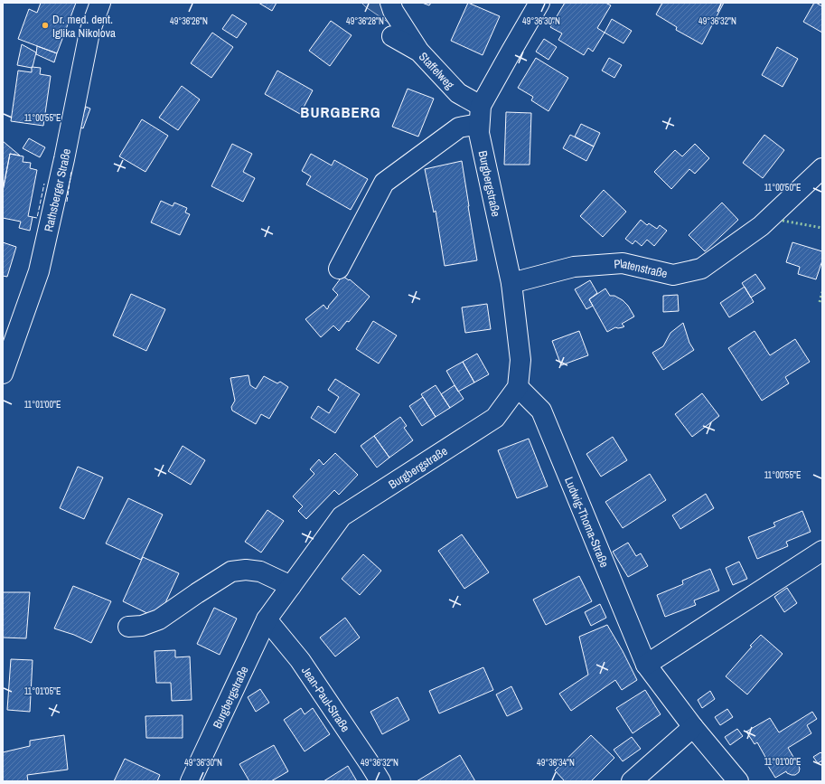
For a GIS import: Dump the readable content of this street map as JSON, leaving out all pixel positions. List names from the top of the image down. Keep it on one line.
{"streets":{"street":["Staffelweg","Burgbergstraße","Rathsberger Straße","Platenstraße","Ludwig-Thoma-Straße","Jean-Paul-Straße"]},"crossings":[["Staffelweg","Burgbergstraße"],["Burgbergstraße","Platenstraße"],["Burgbergstraße","Ludwig-Thoma-Straße"],["Burgbergstraße","Jean-Paul-Straße"]],"districts":["BURGBERG"],"places":["Dr. med. dent. Iglika Nikolova"],"coordinates":["49°36'26\"N","49°36'28\"N","49°36'30\"N","49°36'32\"N","11°00'55\"E","11°00'50\"E","11°01'00\"E","11°01'05\"E","49°36'34\"N"]}
